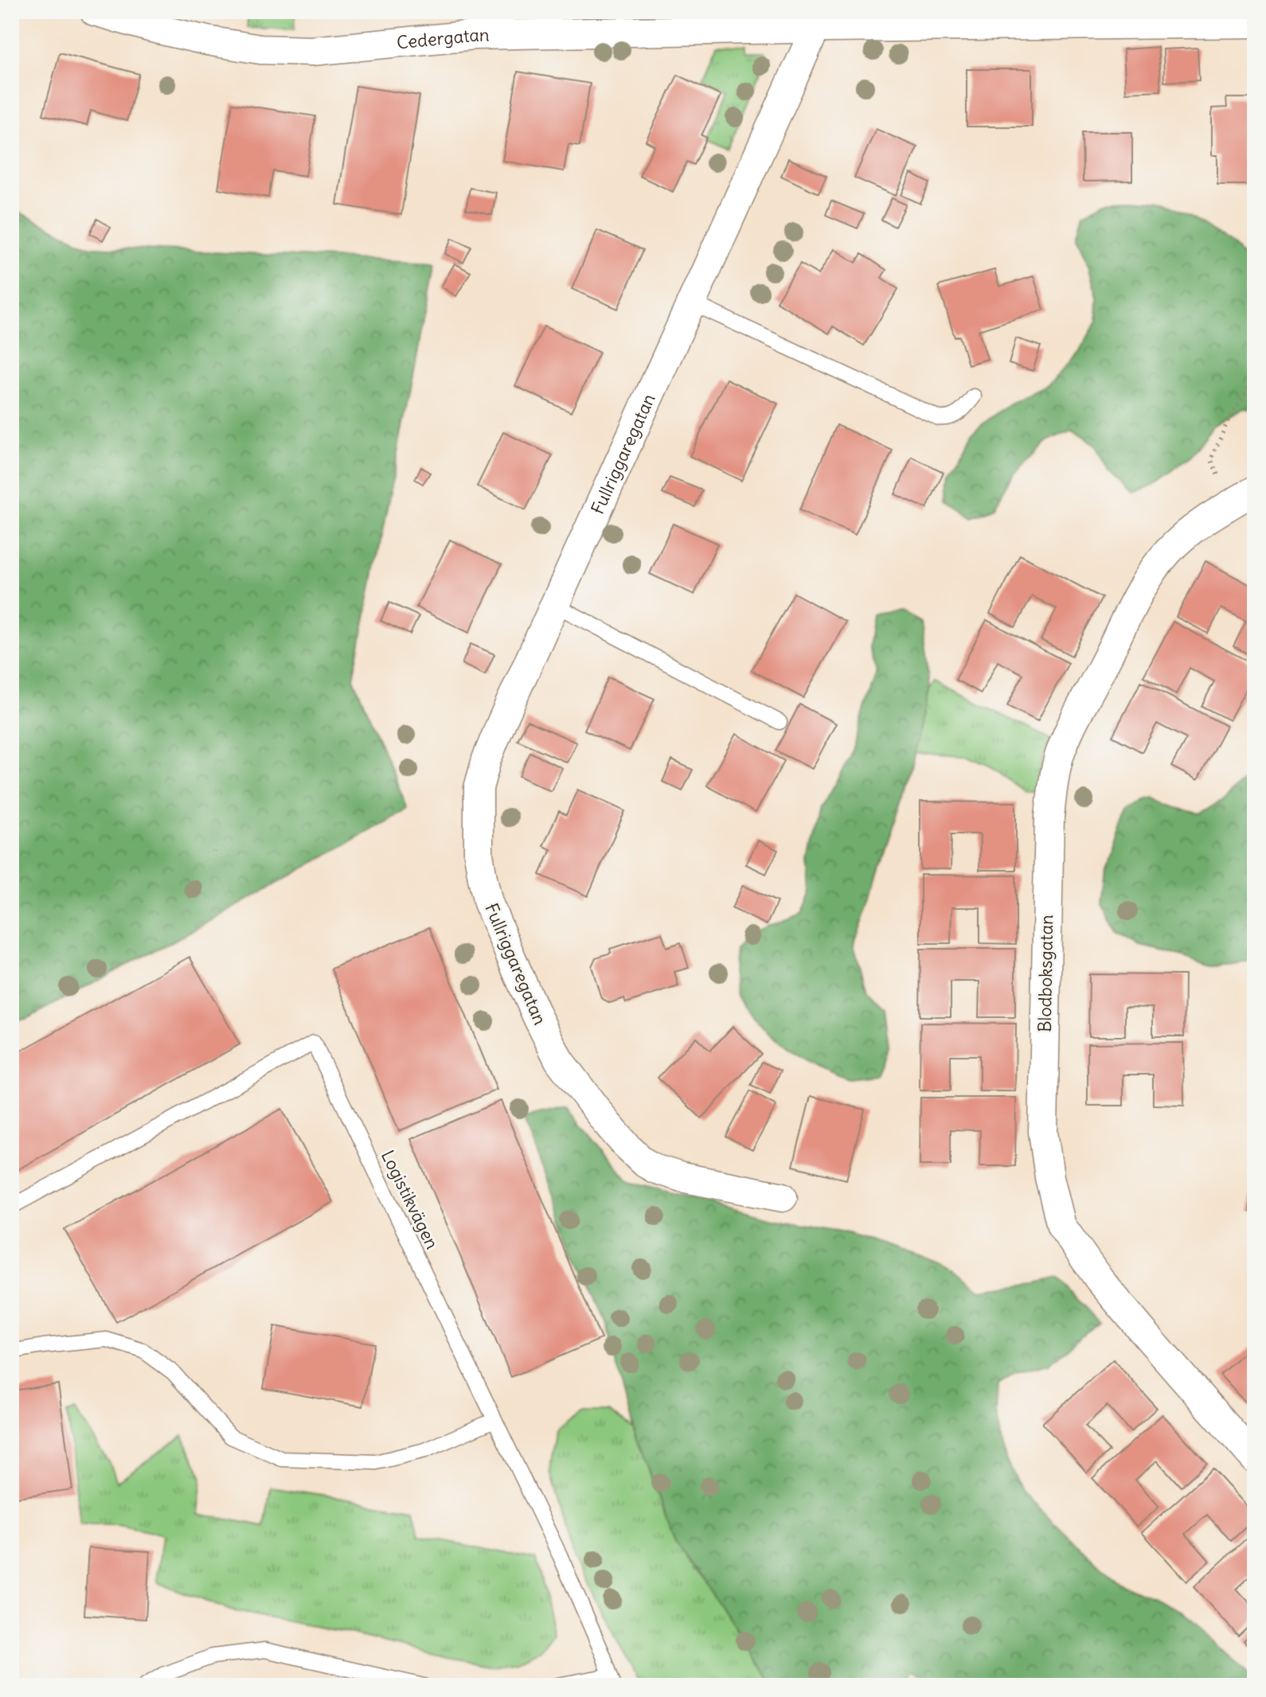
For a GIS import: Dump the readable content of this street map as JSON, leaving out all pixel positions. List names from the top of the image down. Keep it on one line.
{"streets":{"street":["Cedergatan","Fullriggaregatan","Blodboksgatan"],"lane":["Logistikvägen"]},"crossings":[["Cedergatan","Fullriggaregatan"]]}
